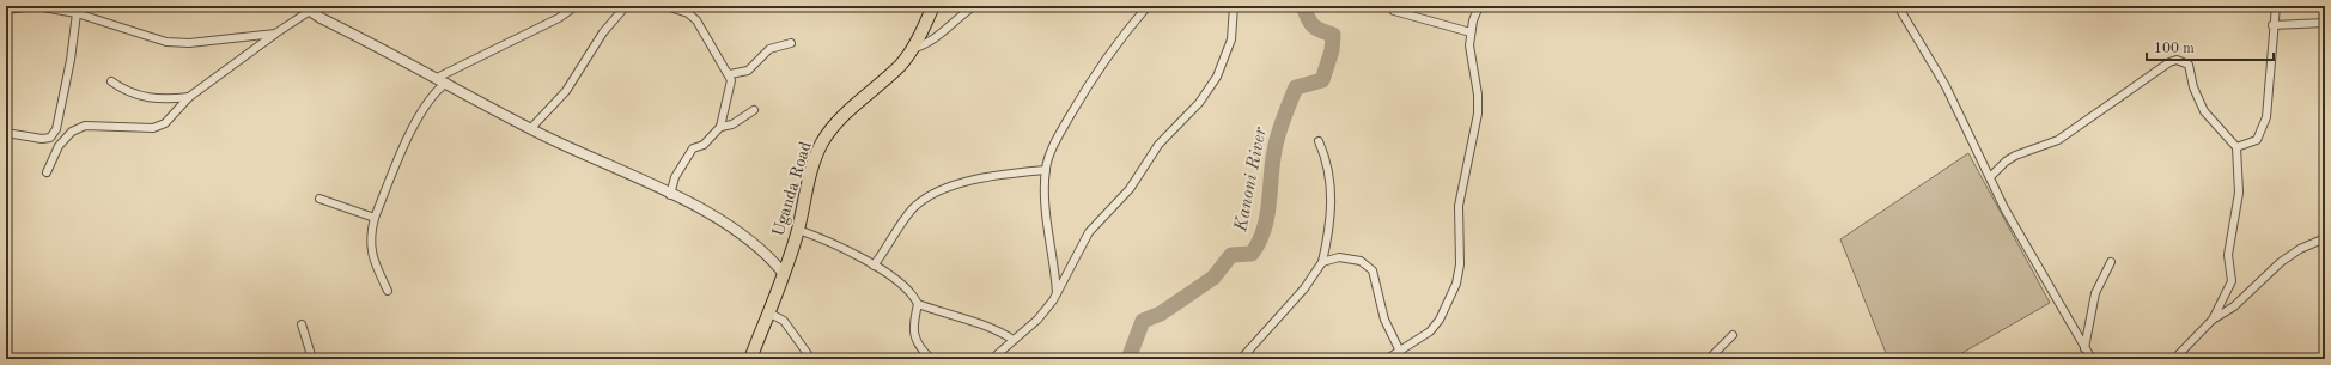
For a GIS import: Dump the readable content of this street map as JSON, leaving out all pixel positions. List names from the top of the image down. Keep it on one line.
{"streets":{"main road":["Uganda Road"]},"water":["Kanoni River"],"scale_bar":"100 m"}
